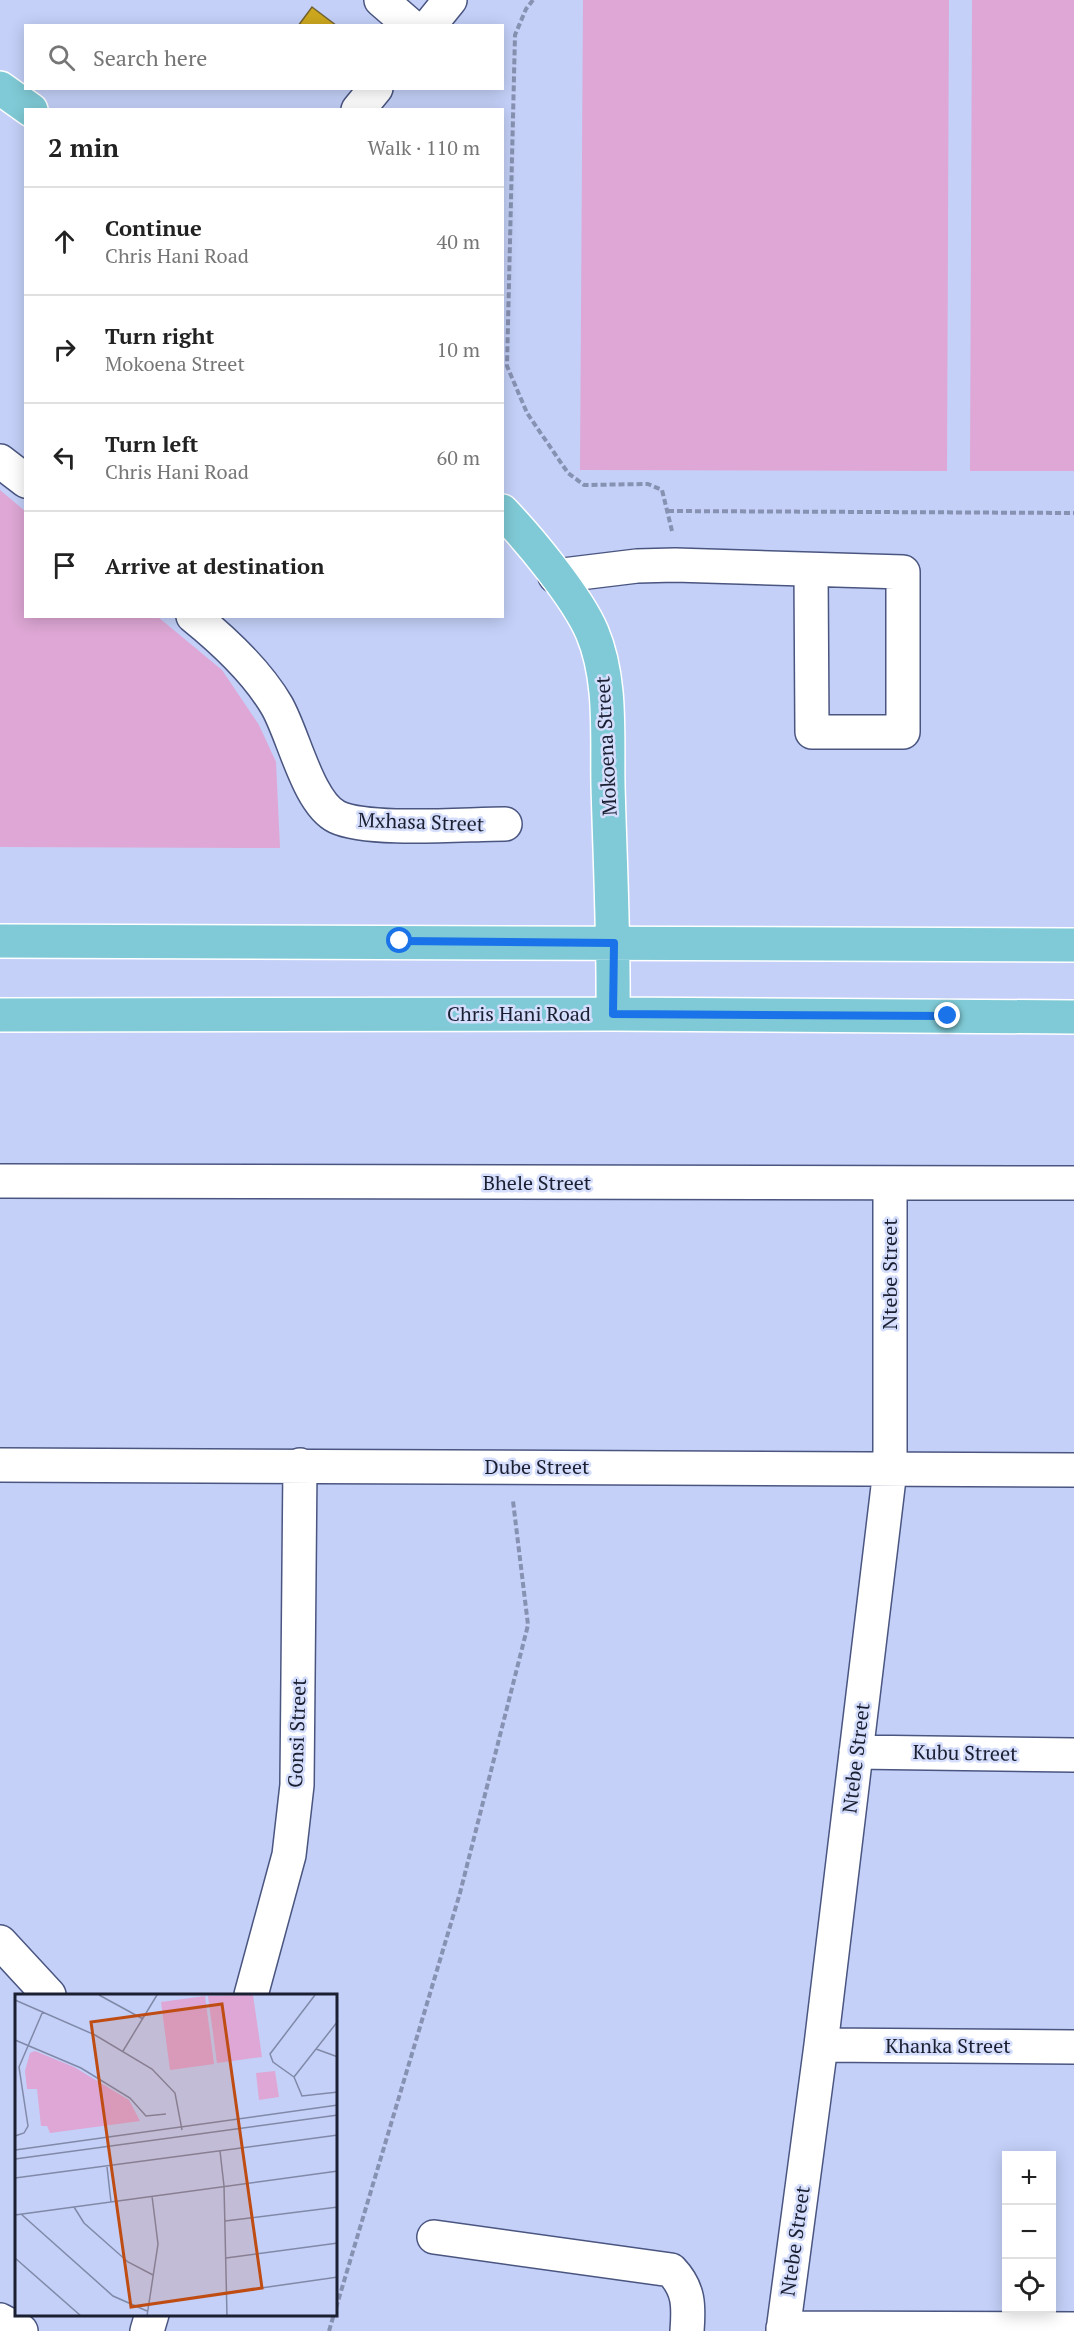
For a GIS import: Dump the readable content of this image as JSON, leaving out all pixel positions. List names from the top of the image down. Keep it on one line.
{"streets":{"main road":["Mokoena Street","Chris Hani Road"],"street":["Mxhasa Street","Bhele Street","Ntebe Street","Dube Street","Gonsi Street","Kubu Street","Khanka Street"]},"crossings":[["Mokoena Street","Chris Hani Road"],["Bhele Street","Ntebe Street"],["Ntebe Street","Dube Street"],["Ntebe Street","Kubu Street"],["Ntebe Street","Khanka Street"],["Dube Street","Gonsi Street"]],"page":{"search":"Search here","heading":["2 min","Walk · 110 m"],"list":[["Continue","Chris Hani Road","40 m"],["Turn right","Mokoena Street","10 m"],["Turn left","Chris Hani Road","60 m"],"Arrive at destination"],"map_buttons":["+","−"]}}
